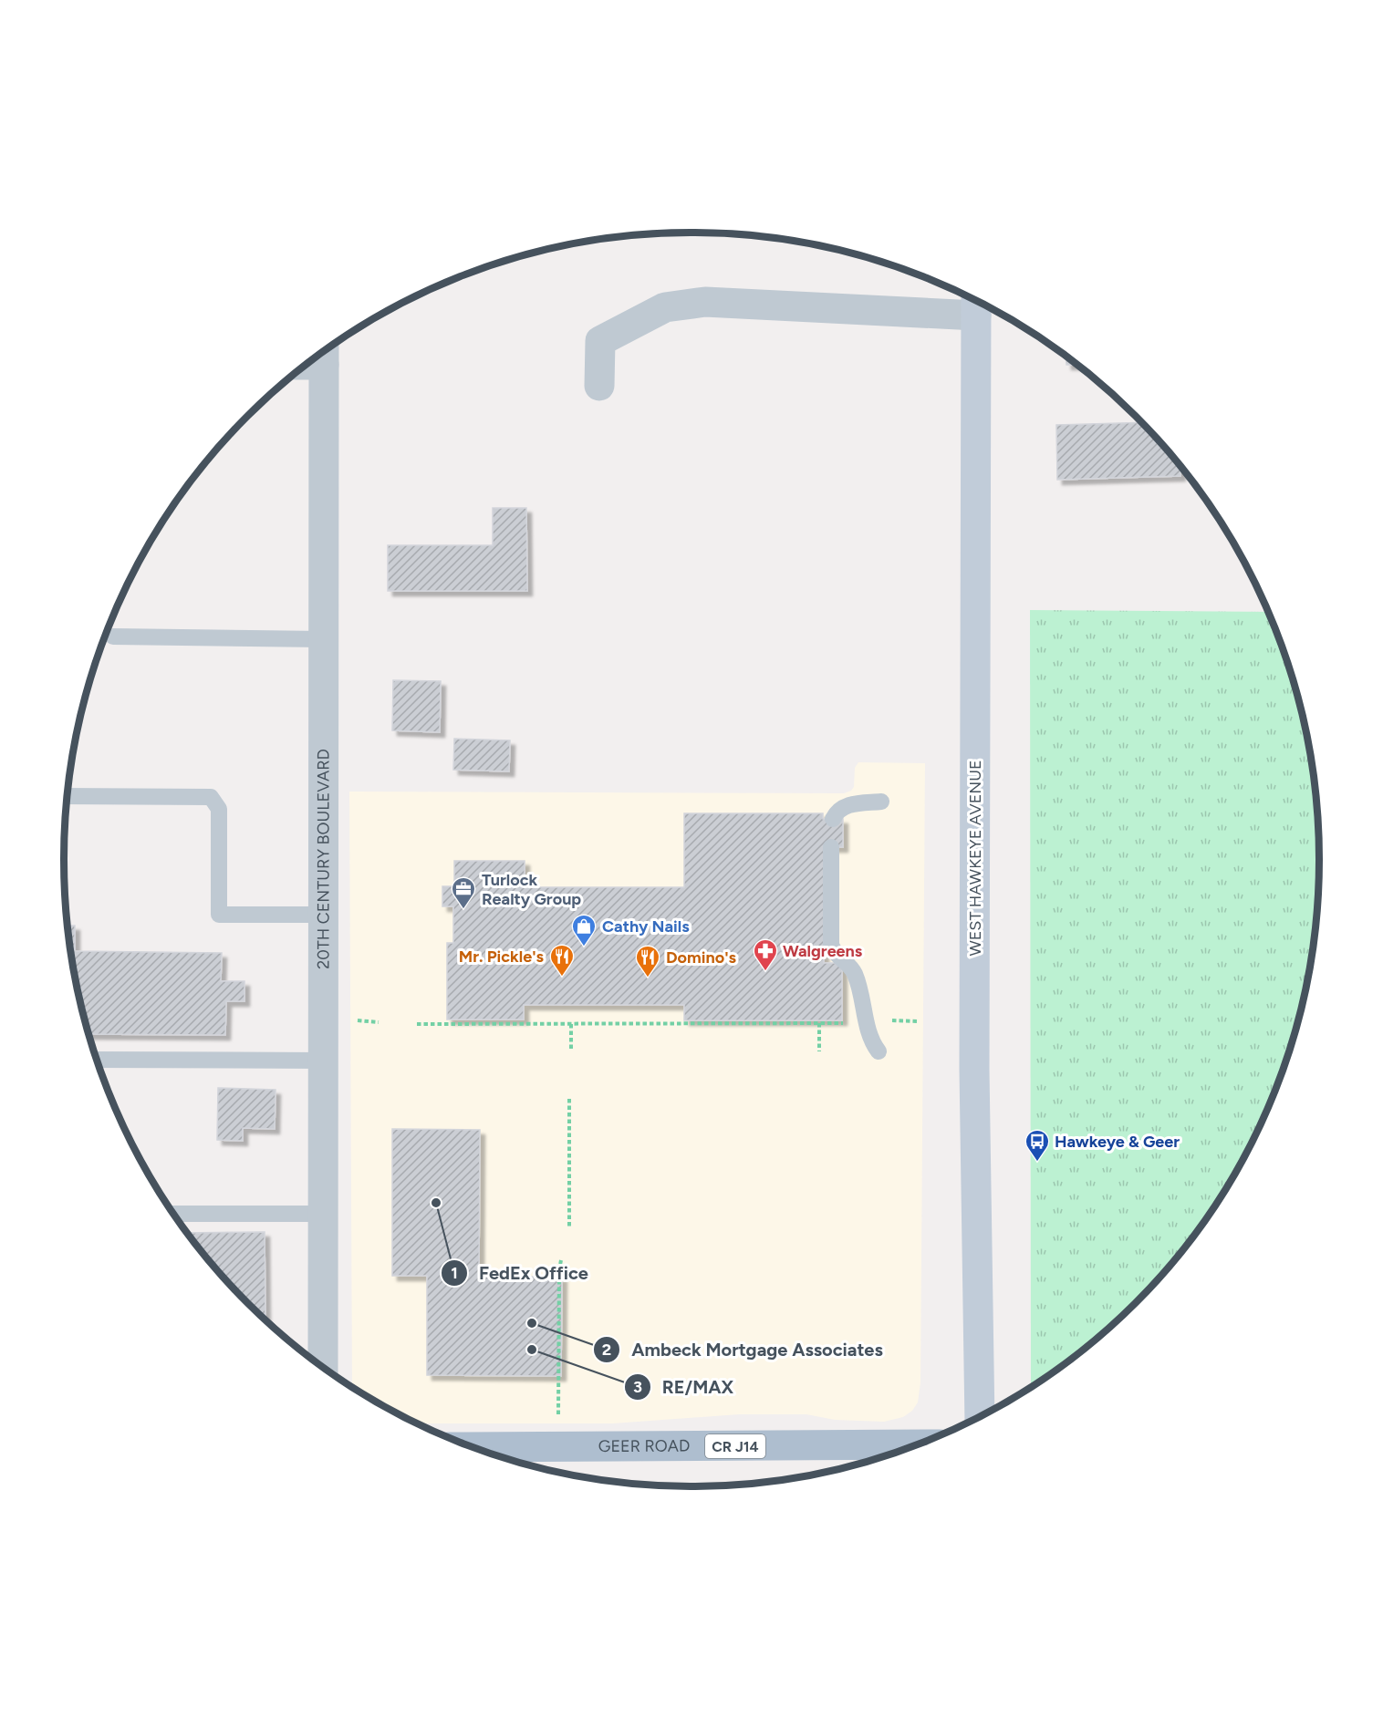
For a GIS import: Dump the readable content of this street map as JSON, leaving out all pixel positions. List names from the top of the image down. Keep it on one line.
{"streets":{"main road":["CR J14","GEER ROAD"],"street":["WEST HAWKEYE AVENUE","20TH CENTURY BOULEVARD"]},"places":{"office":["Turlock Realty Group"],"shop":["Cathy Nails"],"pharmacy":["Walgreens"],"restaurant":["Mr. Pickle's","Domino's"],"bus stop":["Hawkeye & Geer"],"other":["FedEx Office","Ambeck Mortgage Associates","RE/MAX"]}}
